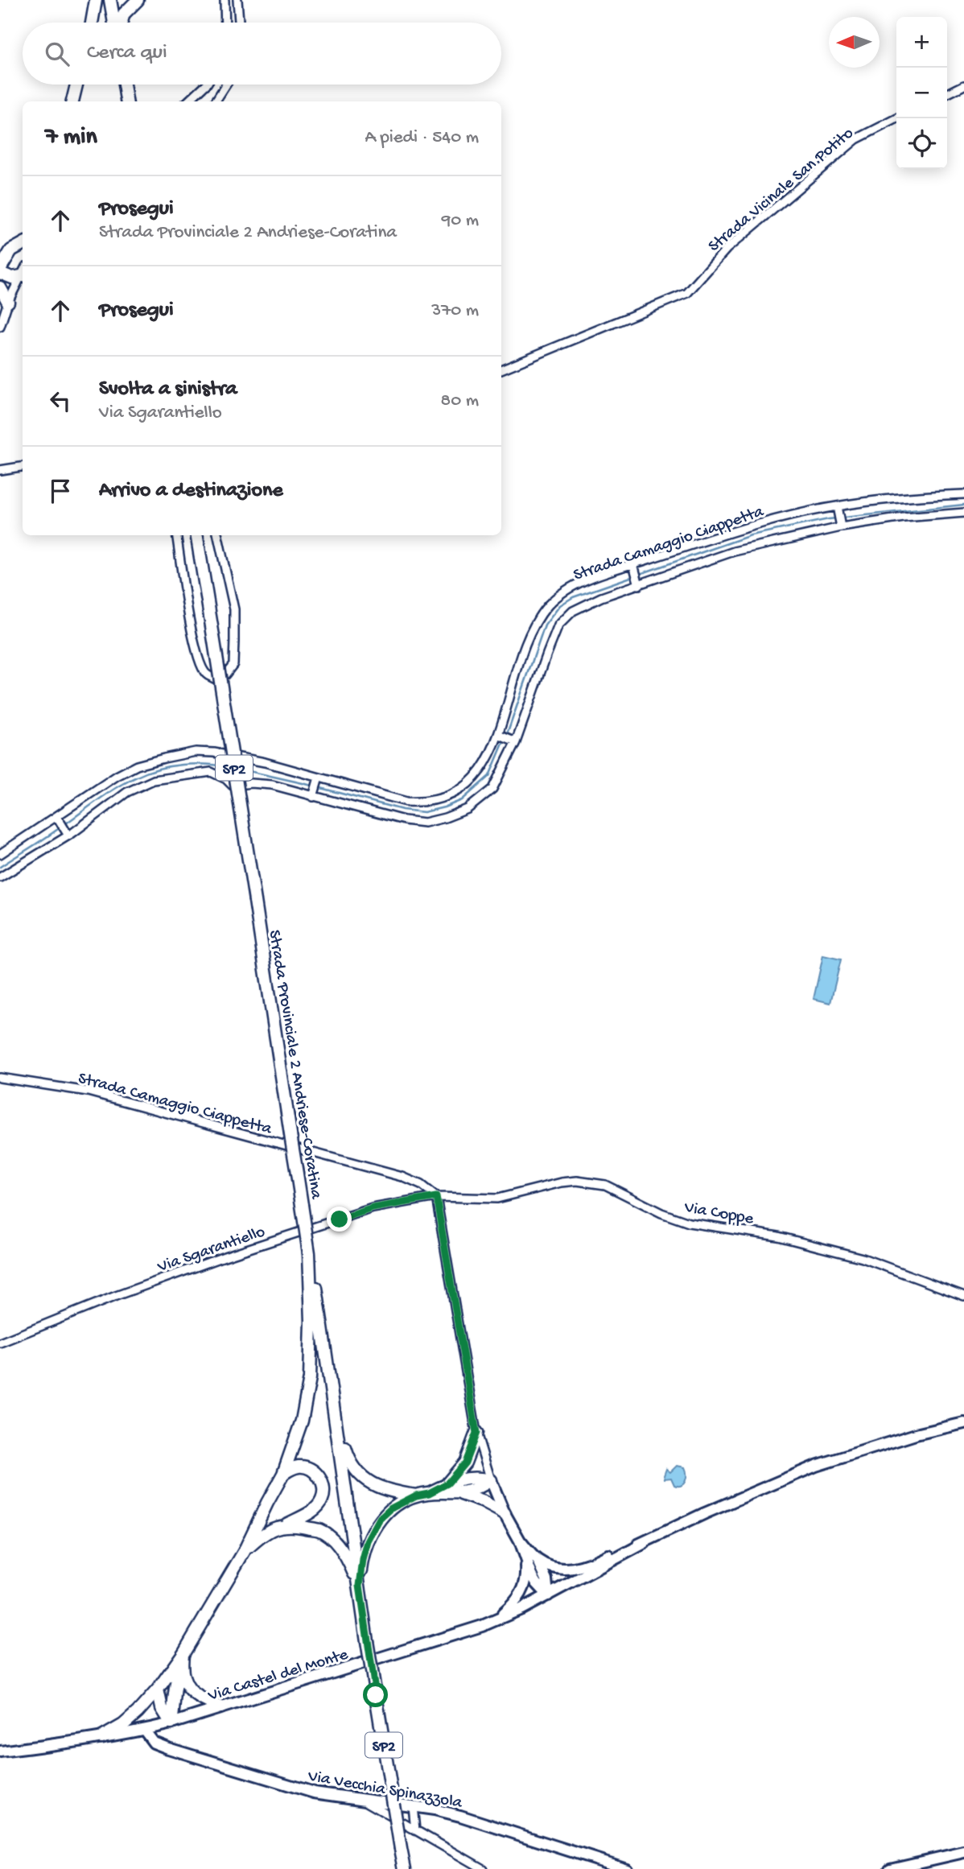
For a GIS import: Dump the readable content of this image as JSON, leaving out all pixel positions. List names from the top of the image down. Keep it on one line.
{"streets":{"main road":["SP2","Strada Provinciale 2 Andriese-Coratina","Via Castel del Monte","Via Vecchia Spinazzola"],"street":["Strada Vicinale San Potito","Strada Camaggio Ciappetta","Via Coppe","Via Sgarantiello"]},"crossings":[["Strada Camaggio Ciappetta","Via Coppe"],["Strada Camaggio Ciappetta","Via Sgarantiello"],["Via Coppe","Via Sgarantiello"],["Via Castel del Monte","Via Vecchia Spinazzola"]],"north":"left","page":{"map_buttons":["+","−"],"search":"Cerca qui","heading":["7 min","A piedi · 540 m"],"list":[["Prosegui","Strada Provinciale 2 Andriese-Coratina","90 m"],["Prosegui","370 m"],["Svolta a sinistra","Via Sgarantiello","80 m"],"Arrivo a destinazione"]}}
